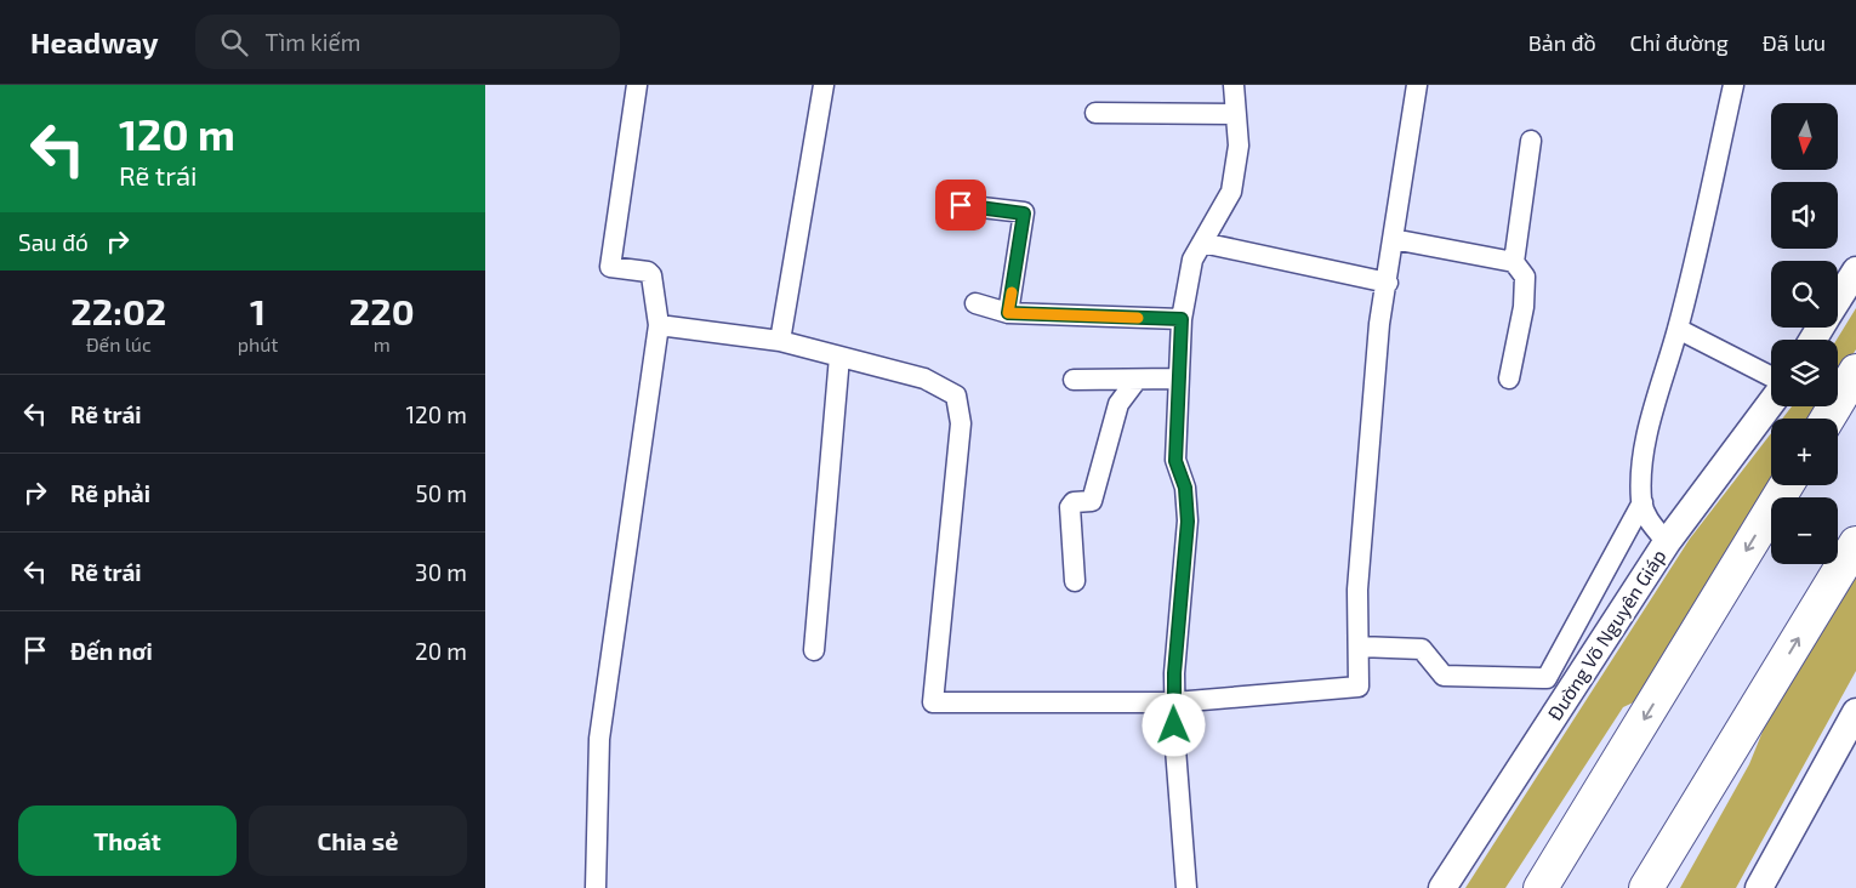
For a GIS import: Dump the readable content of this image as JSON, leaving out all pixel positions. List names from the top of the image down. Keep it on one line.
{"streets":{"main road":["Đường Võ Nguyên Giáp"]},"north":"bottom","page":{"header":"Headway","search":"Tìm kiếm","nav":["Bản đồ","Chỉ đường","Đã lưu"],"turn":["120 m","Rẽ trái"],"map_buttons":["+","−"],"then":"Sau đó","eta":["22:02","Đến lúc","1","phút","220","m"],"list":[{"name":"Rẽ trái","value":"120 m"},{"name":"Rẽ phải","value":"50 m"},{"name":"Rẽ trái","value":"30 m"},{"name":"Đến nơi","value":"20 m"}],"buttons":["Thoát","Chia sẻ"]}}
